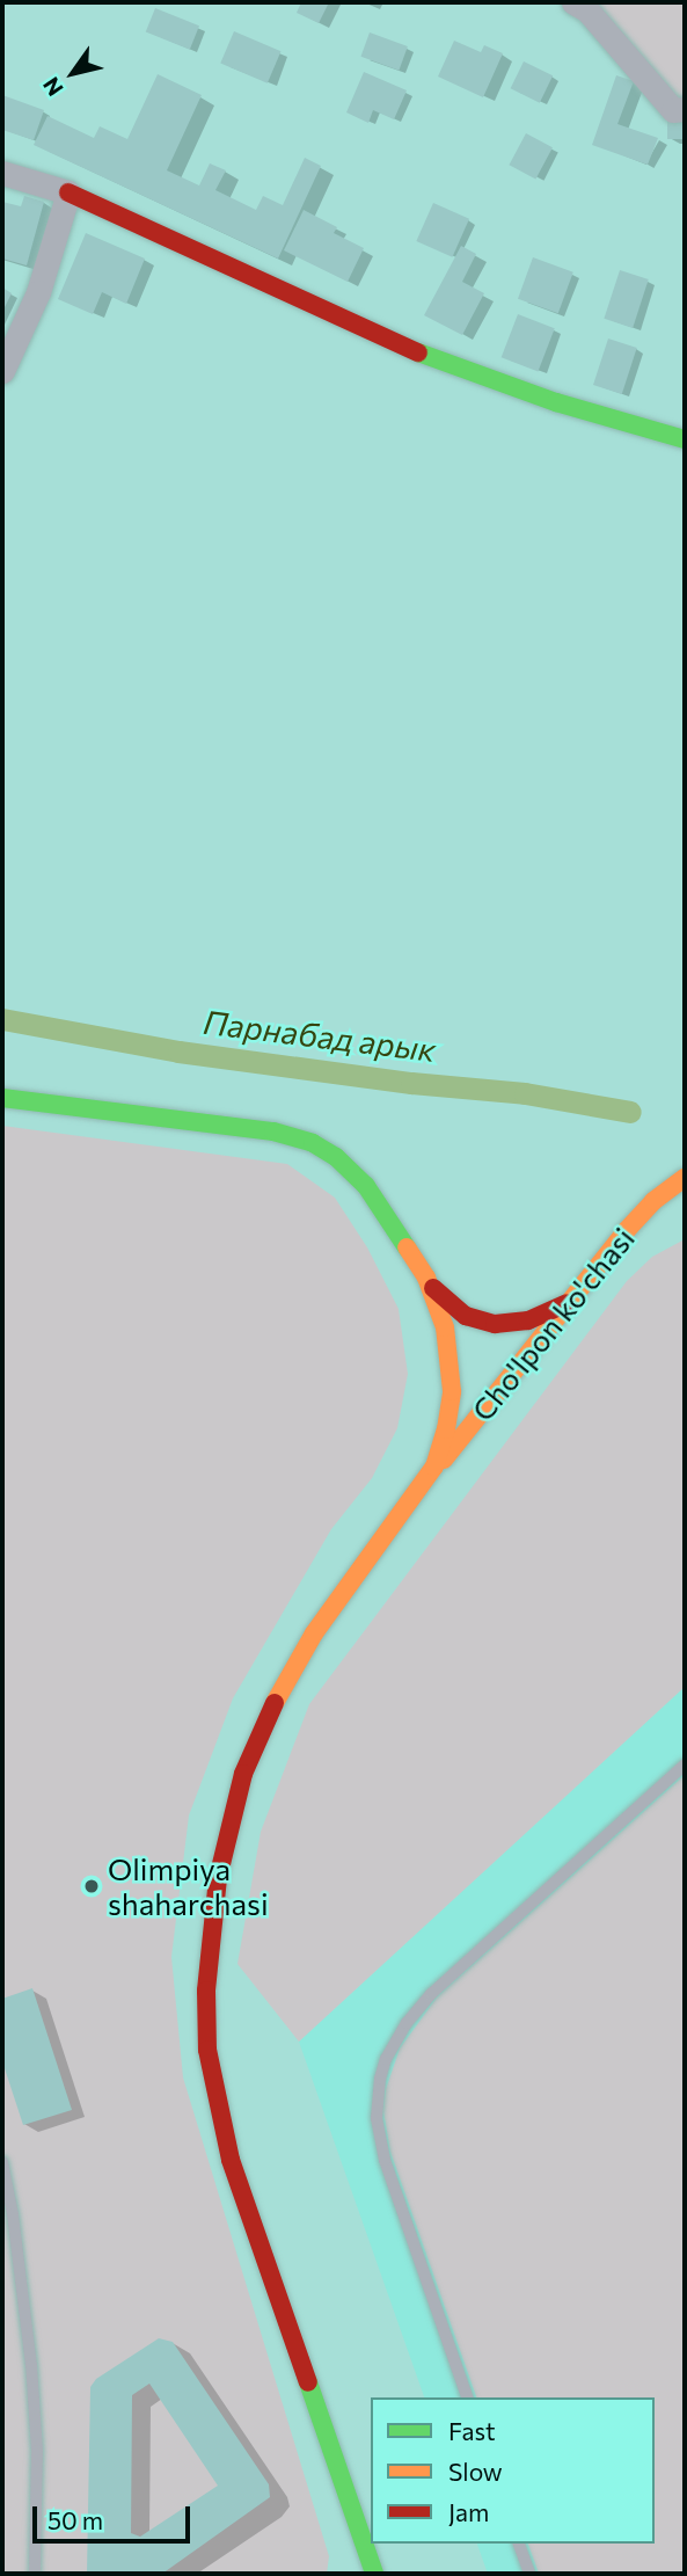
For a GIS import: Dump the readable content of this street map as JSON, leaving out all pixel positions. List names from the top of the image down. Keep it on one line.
{"streets":{"main road":["Cho'lpon ko'chasi"]},"water":["Парнабад арык"],"places":["Olimpiya shaharchasi"],"legend":["Fast","Slow","Jam"],"scale_bar":"50 m","north":"bottom left"}
